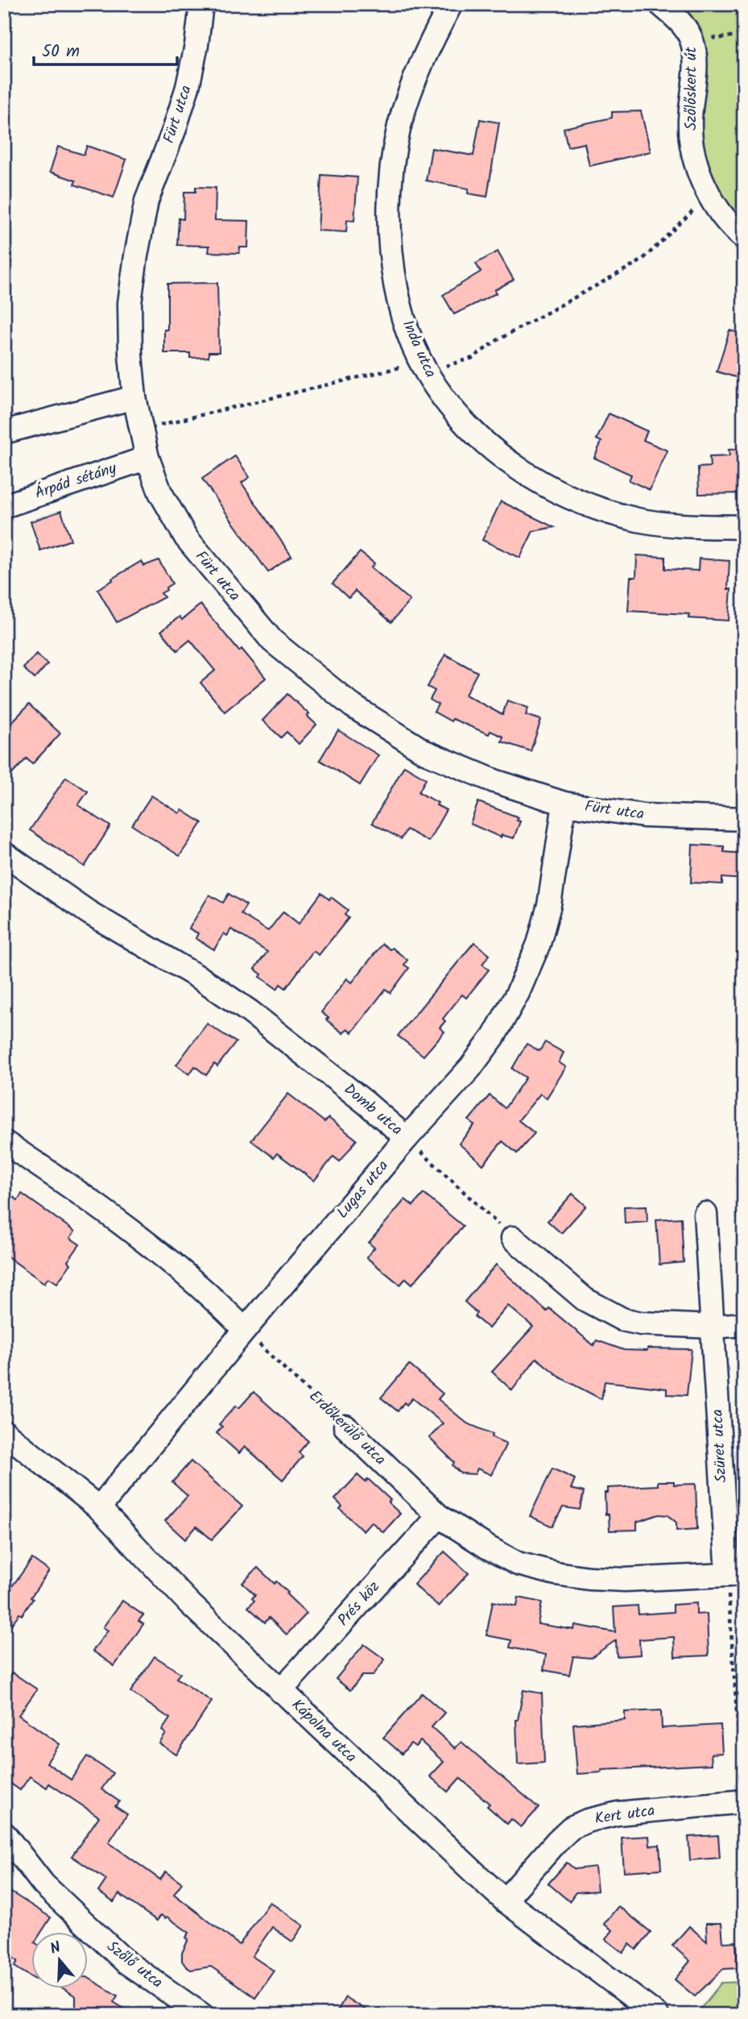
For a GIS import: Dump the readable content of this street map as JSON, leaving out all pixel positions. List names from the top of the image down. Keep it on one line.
{"streets":{"street":["Szőlőskert út","Fürt utca","Inda utca","Árpád sétány","Domb utca","Lugas utca","Erdőkerülő utca","Szüret utca","Prés köz","Kápolna utca","Kert utca","Szőlő utca"]},"crossings":[["Fürt utca","Árpád sétány"],["Fürt utca","Lugas utca"],["Domb utca","Lugas utca"],["Lugas utca","Erdőkerülő utca"],["Lugas utca","Kápolna utca"],["Erdőkerülő utca","Szüret utca"],["Erdőkerülő utca","Prés köz"],["Prés köz","Kápolna utca"],["Kápolna utca","Kert utca"]],"scale_bar":"50 m","north":"top"}
